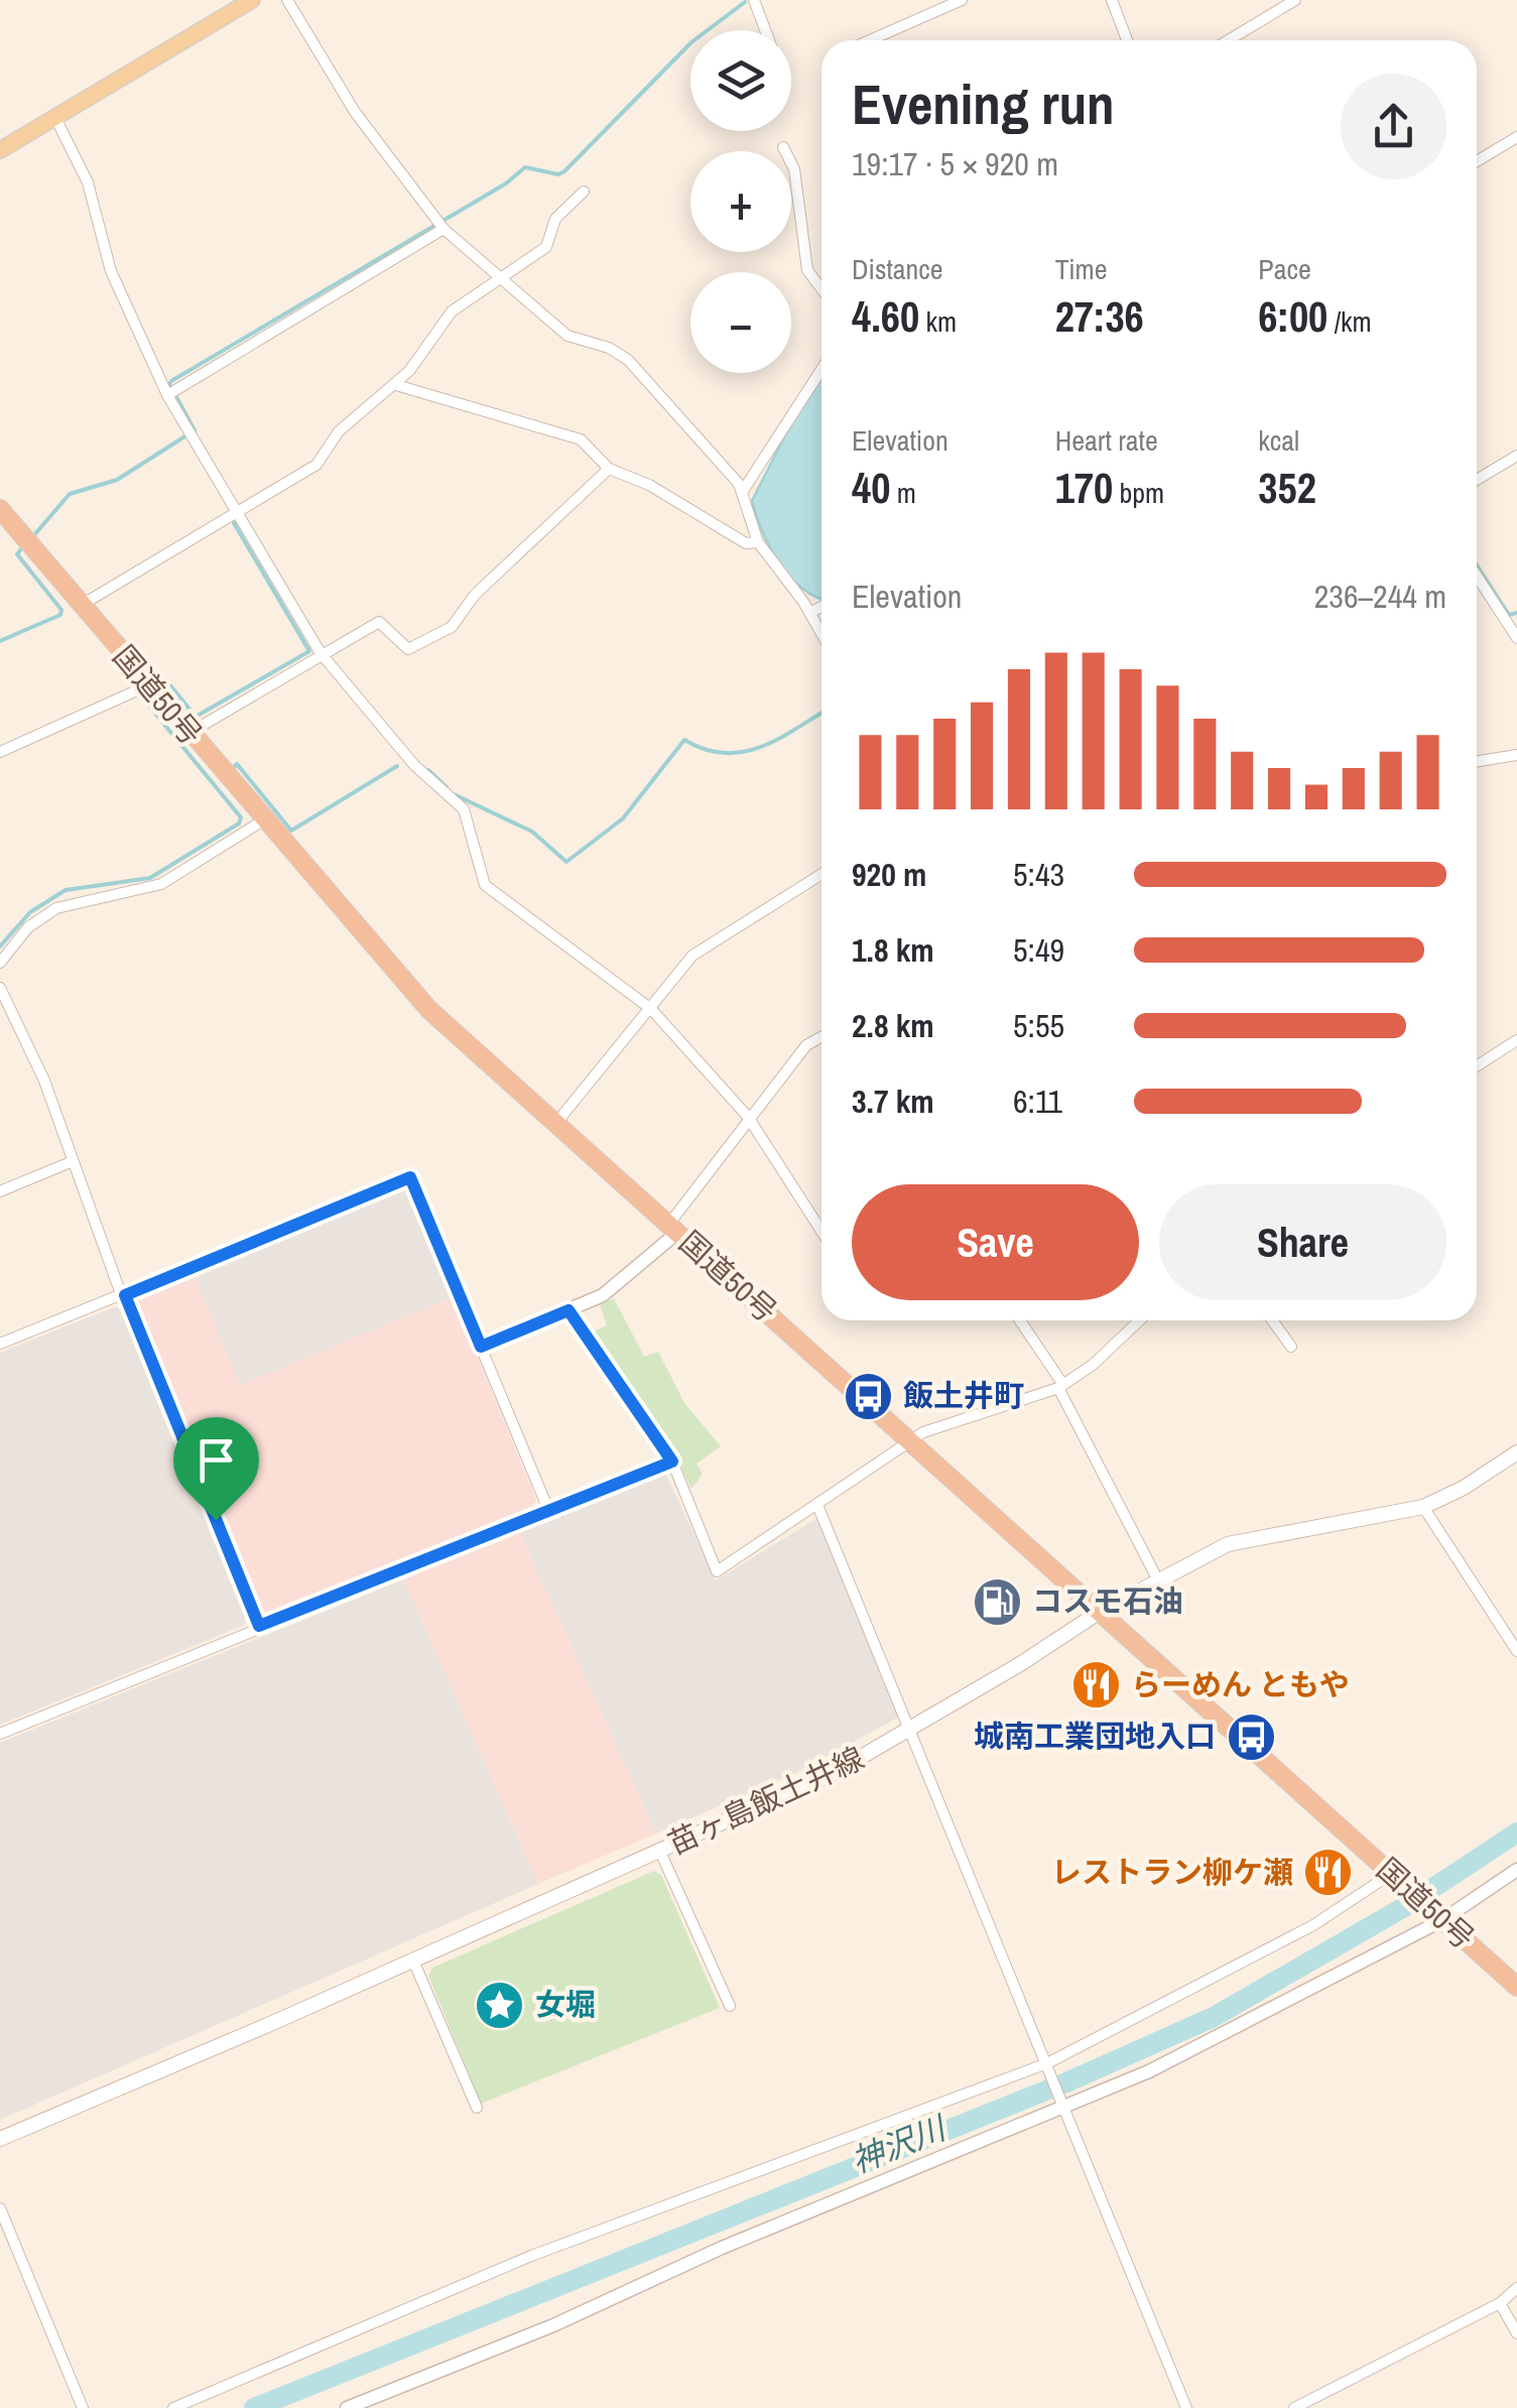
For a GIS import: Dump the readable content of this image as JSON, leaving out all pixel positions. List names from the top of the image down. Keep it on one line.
{"streets":{"highway":["国道50号"],"main road":["苗ヶ島飯土井線"]},"crossings":[["国道50号","苗ヶ島飯土井線"]],"water":["神沢川"],"places":{"bus stop":["飯土井町","城南工業団地入口"],"fuel station":["コスモ石油"],"restaurant":["らーめん ともや","レストラン柳ケ瀬"],"place":["女堀"]},"page":{"map_buttons":["+","−"],"heading":["Evening run","19:17 · 5 × 920 m"],"stats":[["Distance","4.60 km"],["Time","27:36"],["Pace","6:00 /km"],["Elevation","40 m"],["Heart rate","170 bpm"],["kcal","352"]],"chart":["Elevation","236–244 m"],"list":[{"name":"920 m","note":"5:43"},{"name":"1.8 km","note":"5:49"},{"name":"2.8 km","note":"5:55"},{"name":"3.7 km","note":"6:11"}],"buttons":["Save","Share"]}}
